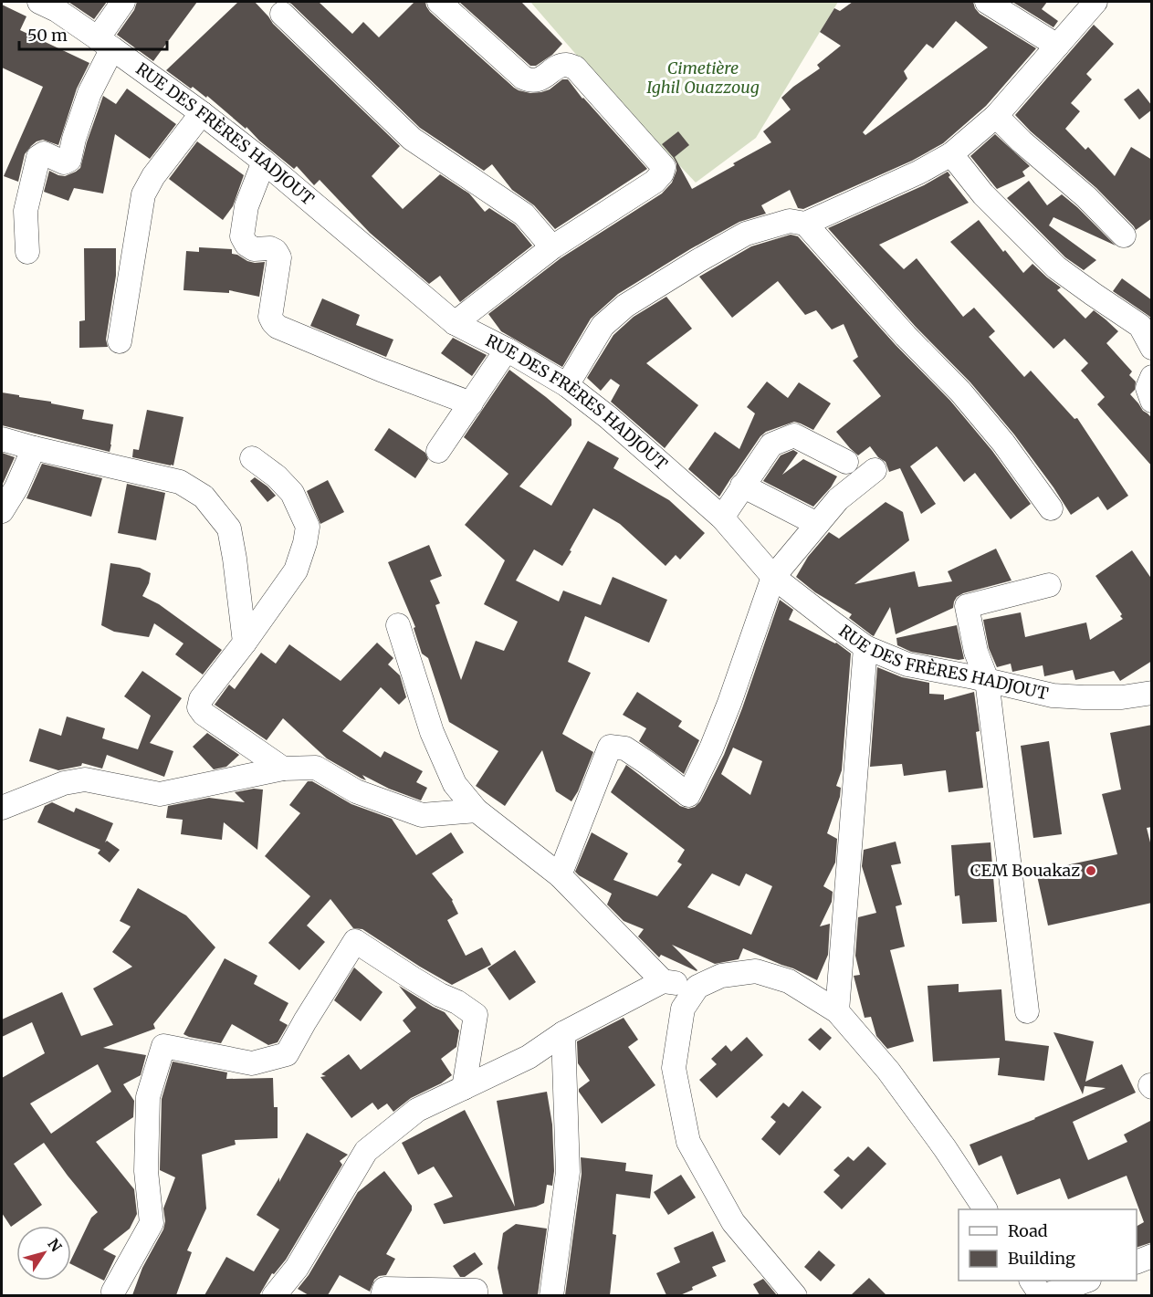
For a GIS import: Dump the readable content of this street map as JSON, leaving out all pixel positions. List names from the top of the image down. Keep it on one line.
{"streets":{"street":["RUE DES FRÈRES HADJOUT"]},"parks":["Cimetière Ighil Ouazzoug"],"places":["CEM Bouakaz"],"legend":["Road","Building"],"scale_bar":"50 m","north":"top right"}
